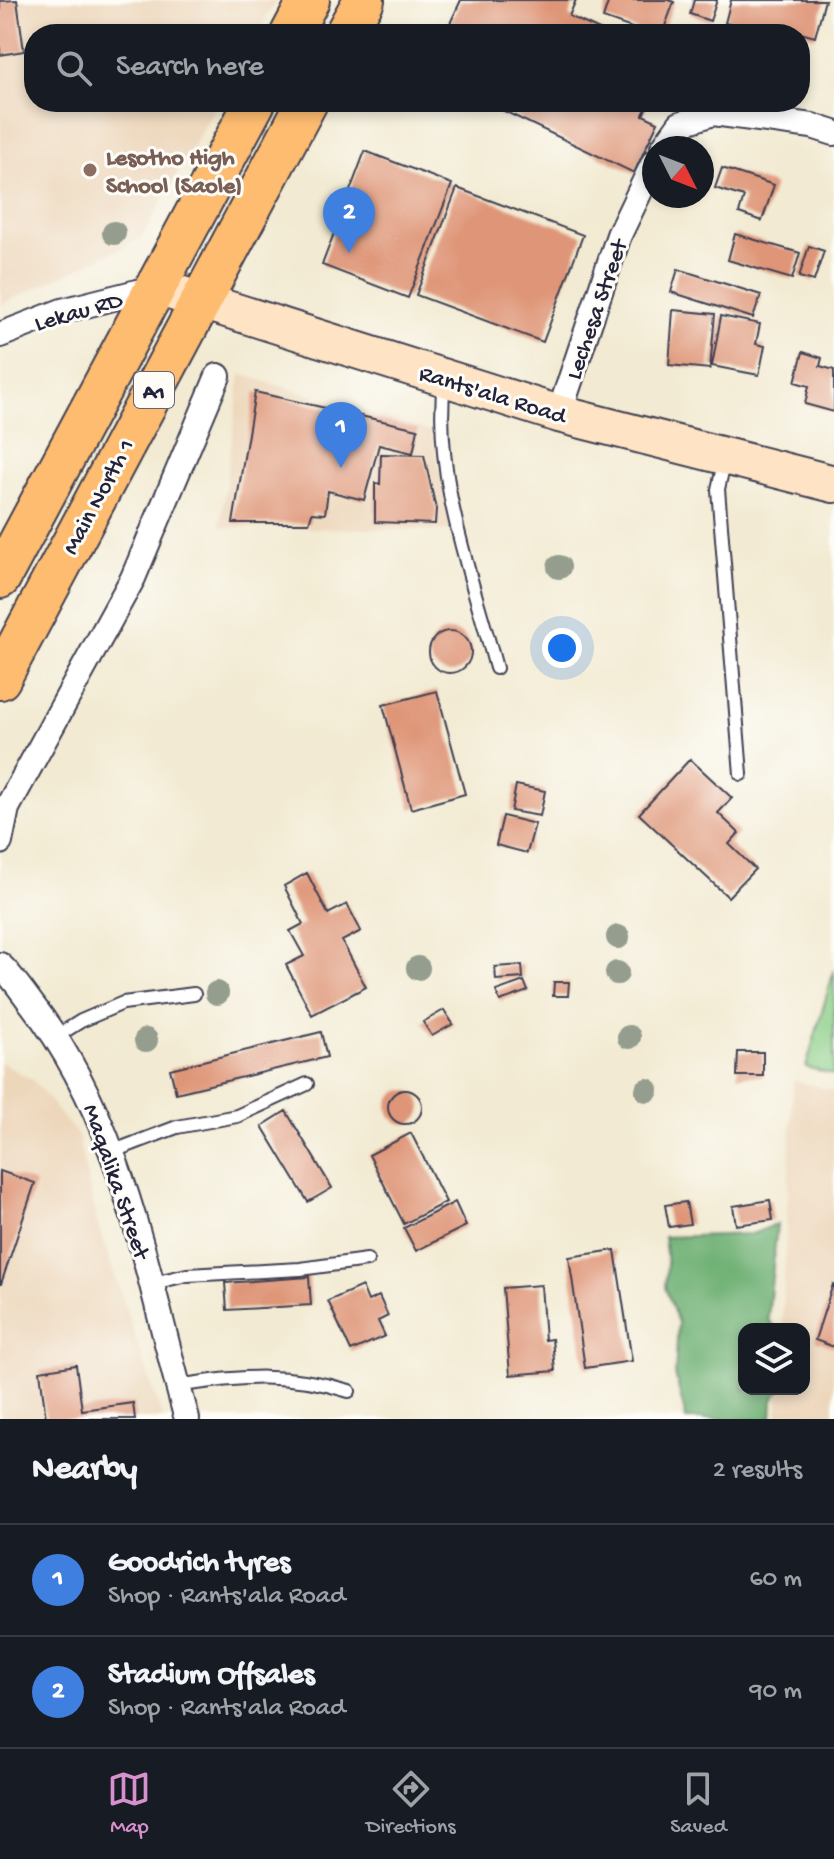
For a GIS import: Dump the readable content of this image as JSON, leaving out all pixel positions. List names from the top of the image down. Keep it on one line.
{"streets":{"main road":["A1","Main North 1"],"street":["Lechesa Street","Lekau RD","Rants'ala Road","Maqalika Street"]},"crossings":[["Lechesa Street","Rants'ala Road"],["Lekau RD","Rants'ala Road"],["Lekau RD","Main North 1"],["Rants'ala Road","Main North 1"]],"places":["Lesotho High School (Saole)"],"north":"bottom right","page":{"search":"Search here","pins":["2","1"],"heading":["Nearby","2 results"],"list":[{"mark":"1","name":"Goodrich tyres","note":"Shop · Rants'ala Road","value":"60 m"},{"mark":"2","name":"Stadium Offsales","note":"Shop · Rants'ala Road","value":"90 m"}],"nav":["Map","Directions","Saved"]}}
